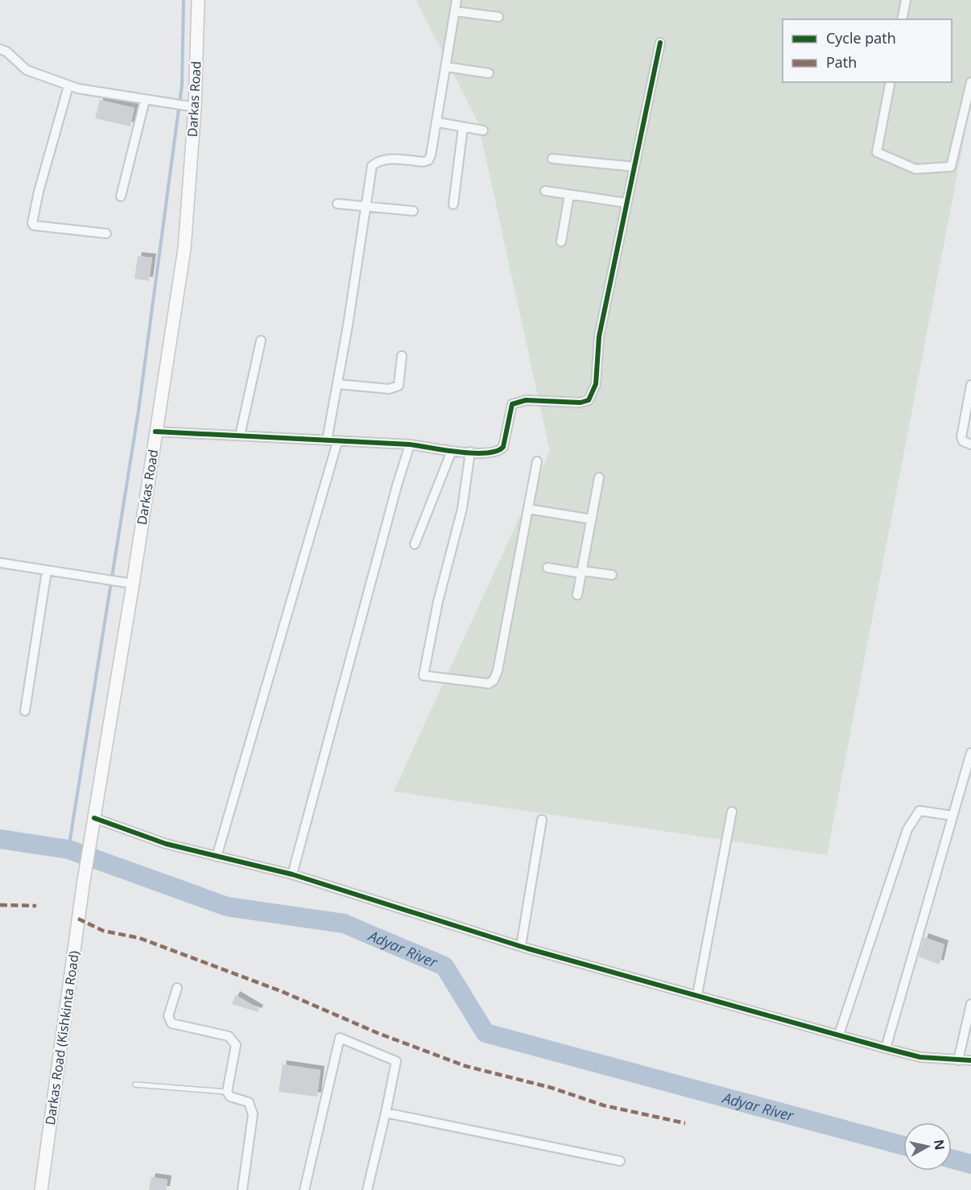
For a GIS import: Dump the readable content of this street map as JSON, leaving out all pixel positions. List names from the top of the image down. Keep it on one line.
{"streets":{"main road":["Darkas Road","Darkas Road (Kishkinta Road)"]},"crossings":[["Darkas Road","Darkas Road (Kishkinta Road)"]],"water":["Adyar River"],"legend":["Cycle path","Path"],"north":"right"}
